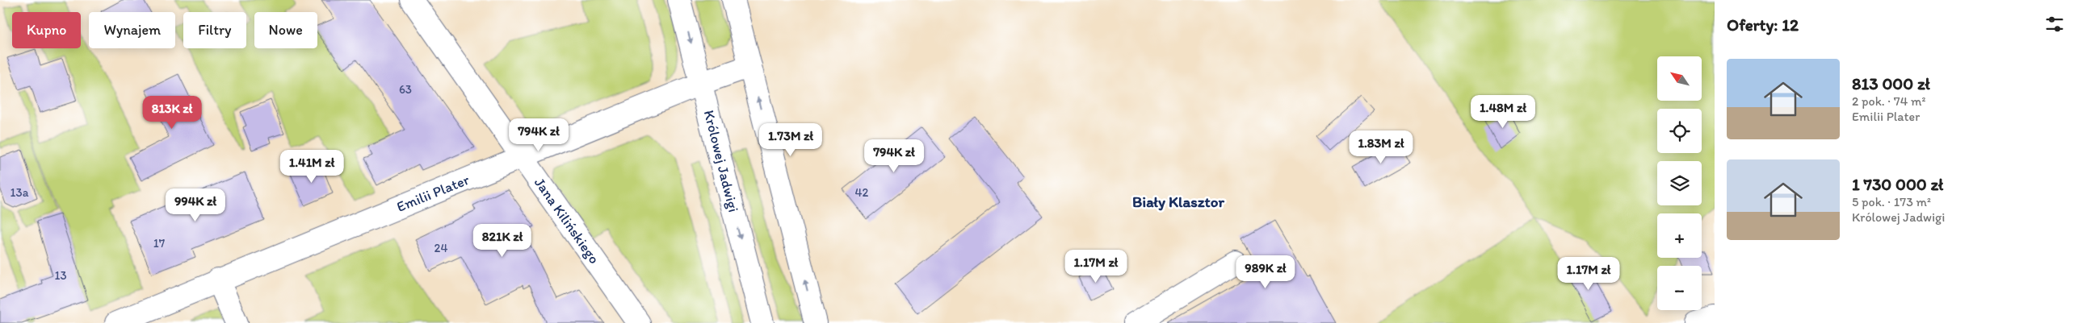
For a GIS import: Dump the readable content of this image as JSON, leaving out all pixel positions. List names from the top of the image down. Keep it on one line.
{"streets":{"street":["Królowej Jadwigi","Emilii Plater","Jana Kilińskiego"]},"crossings":[["Królowej Jadwigi","Emilii Plater"],["Emilii Plater","Jana Kilińskiego"]],"districts":["Biały Klasztor"],"house_numbers":["63","13a","42","17","24","13"],"north":"top left","page":{"heading":"Oferty: 12","chip":["Kupno","Wynajem","Filtry","Nowe"],"list":[{"name":"813 000 zł","note":"2 pok. · 74 m² · Emilii Plater"},{"name":"1 730 000 zł","note":"5 pok. · 173 m² · Królowej Jadwigi"}],"map_buttons":["+","−"],"price":["1.48M zł","813K zł","794K zł","1.73M zł","1.83M zł","794K zł","1.41M zł","994K zł","821K zł","1.17M zł","989K zł","1.17M zł"]}}
